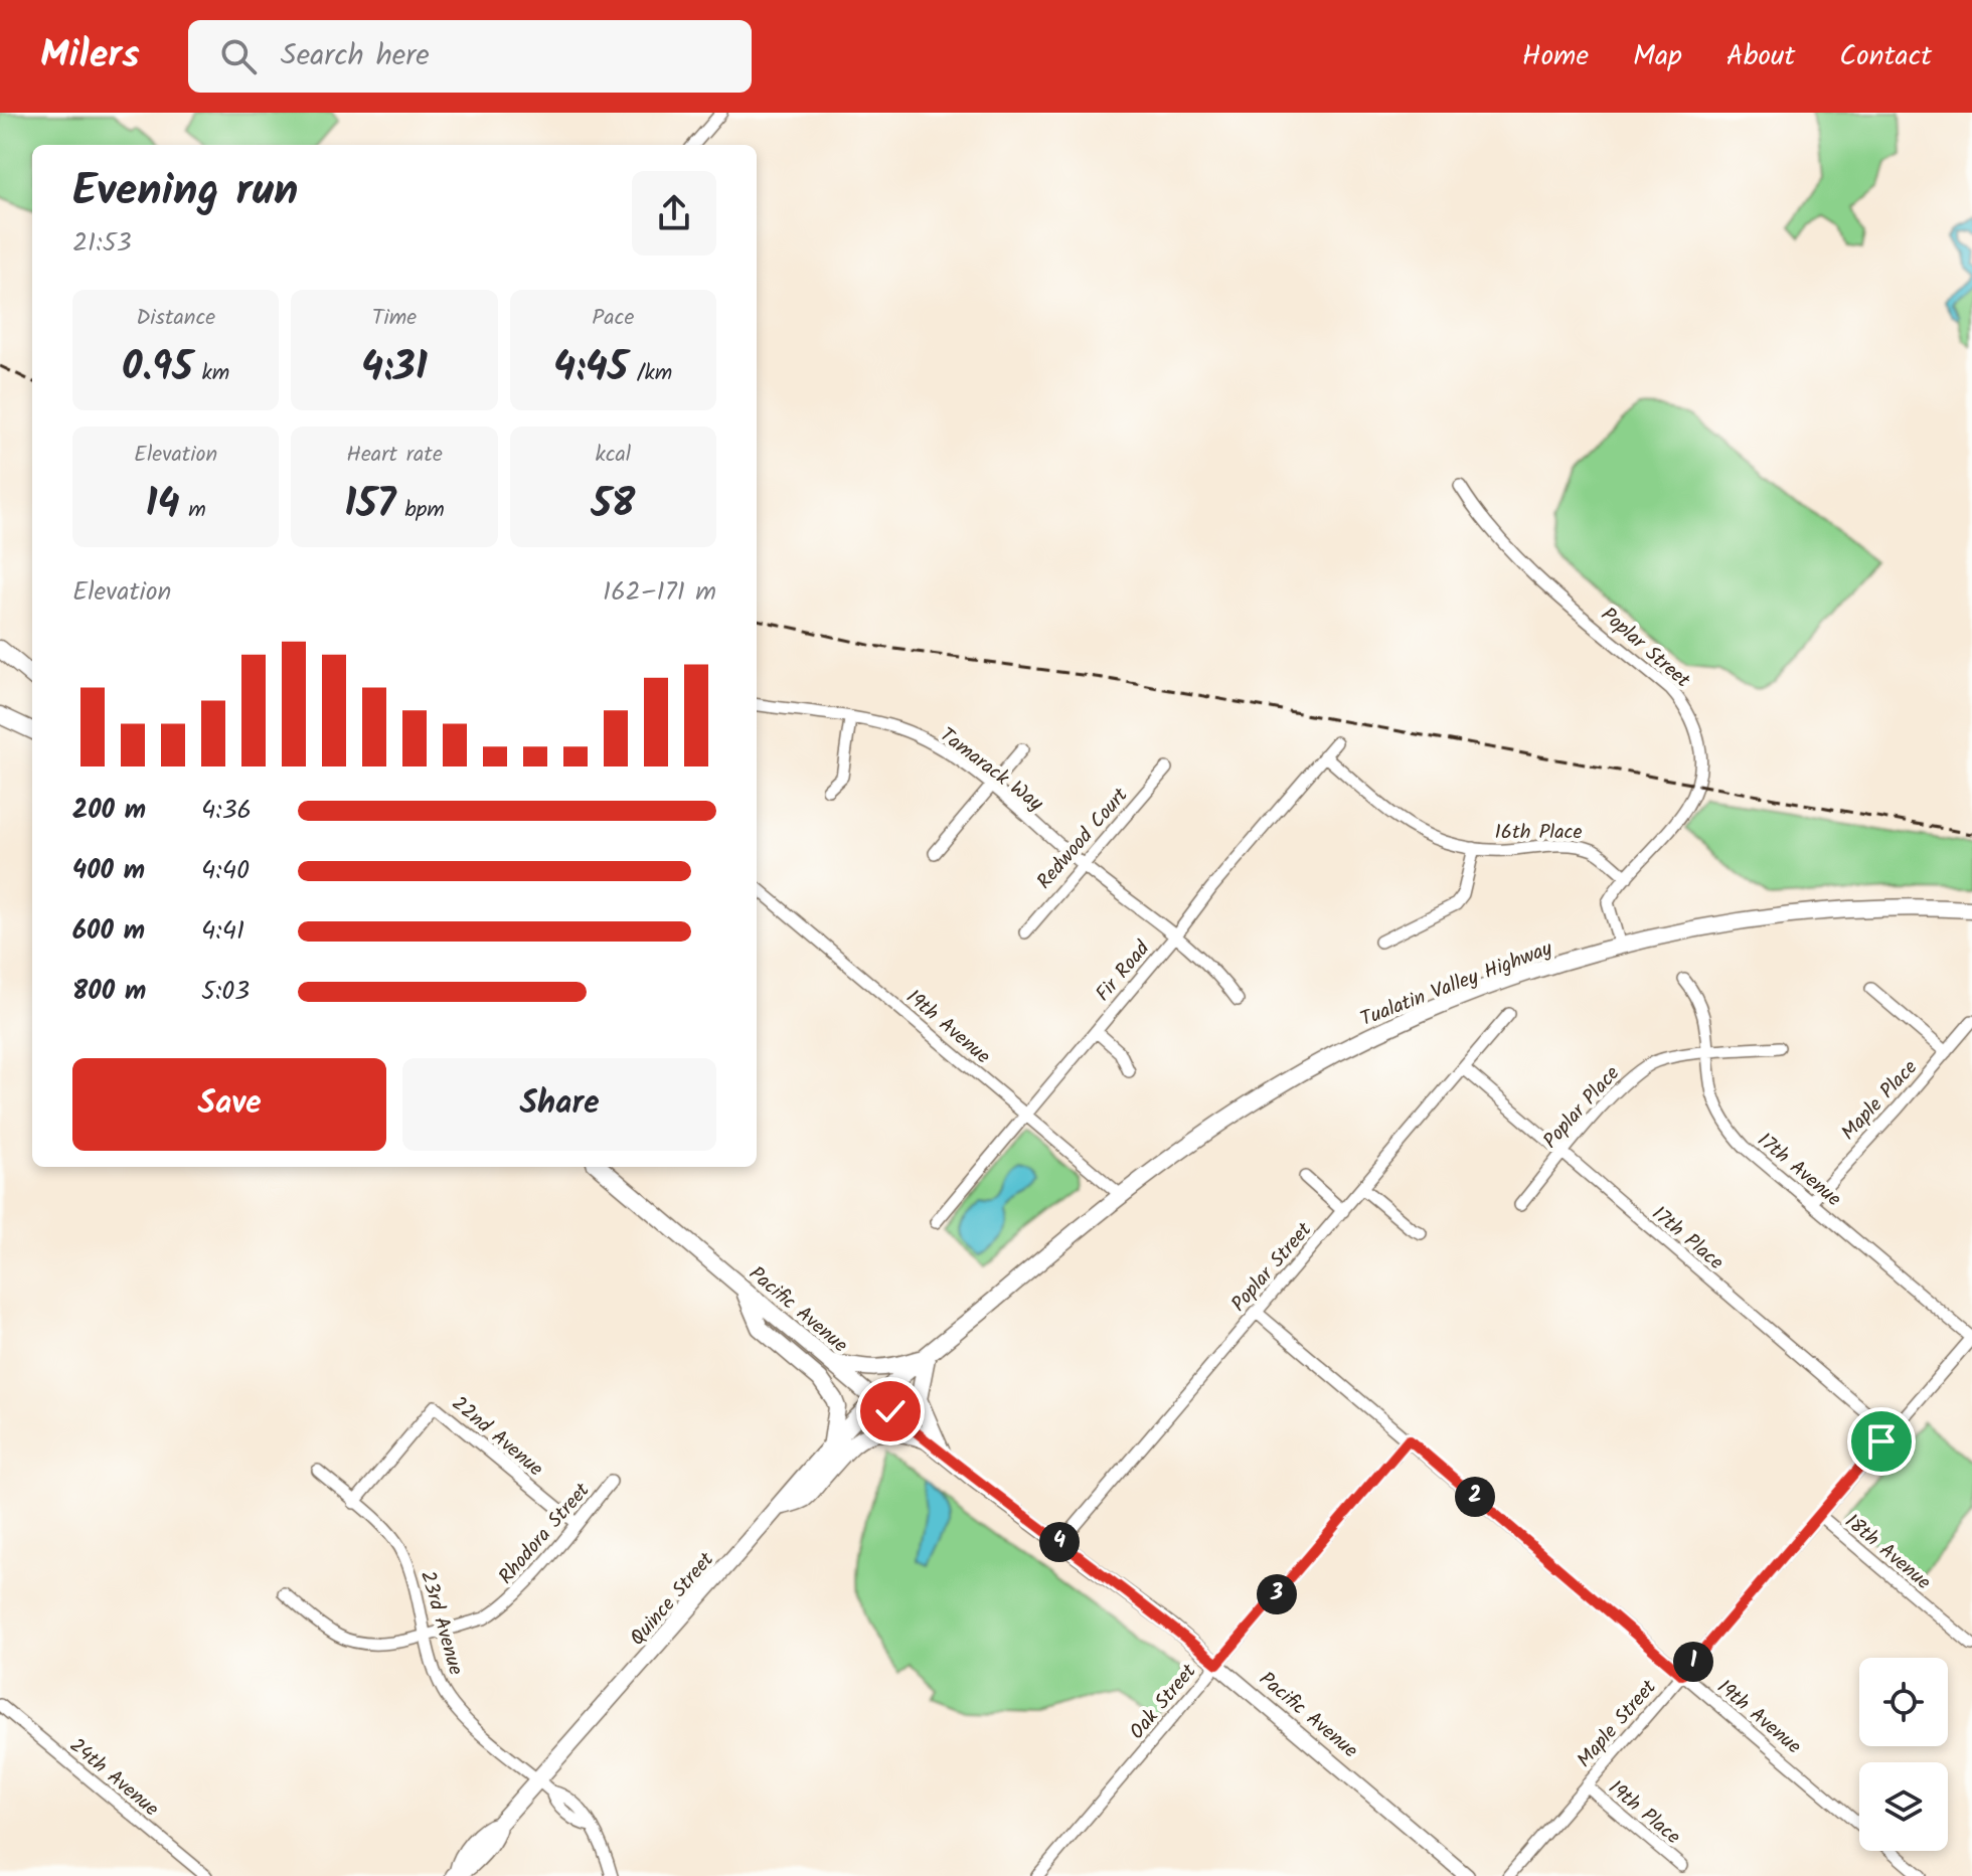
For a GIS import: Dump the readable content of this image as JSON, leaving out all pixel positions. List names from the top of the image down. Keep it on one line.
{"streets":{"highway":["Tualatin Valley Highway","Pacific Avenue","Quince Street"],"street":["Poplar Street","Tamarack Way","16th Place","Redwood Court","Fir Road","19th Avenue","Maple Place","Poplar Place","17th Avenue","17th Place","22nd Avenue","Rhodora Street","18th Avenue","23rd Avenue","Oak Street","Maple Street","24th Avenue","19th Place"]},"crossings":[["Poplar Street","16th Place"],["Poplar Street","Tualatin Valley Highway"],["Poplar Street","19th Avenue"],["Poplar Street","17th Place"],["Poplar Street","Pacific Avenue"],["Tamarack Way","Redwood Court"],["Tamarack Way","Fir Road"],["16th Place","Fir Road"],["Fir Road","19th Avenue"],["Tualatin Valley Highway","19th Avenue"],["Tualatin Valley Highway","Pacific Avenue"],["Tualatin Valley Highway","Quince Street"],["19th Avenue","Oak Street"],["19th Avenue","Maple Street"],["Maple Place","17th Avenue"],["Poplar Place","17th Avenue"],["Poplar Place","17th Place"],["17th Avenue","Maple Street"],["17th Place","Maple Street"],["Pacific Avenue","Quince Street"],["Pacific Avenue","Oak Street"],["22nd Avenue","Rhodora Street"],["22nd Avenue","23rd Avenue"],["Rhodora Street","23rd Avenue"],["18th Avenue","Maple Street"],["Quince Street","23rd Avenue"],["Maple Street","19th Place"]],"page":{"header":"Milers","search":"Search here","nav":["Home","Map","About","Contact"],"heading":["Evening run","21:53"],"stats":[["Distance","0.95 km"],["Time","4:31"],["Pace","4:45 /km"],["Elevation","14 m"],["Heart rate","157 bpm"],["kcal","58"]],"chart":["Elevation","162–171 m"],"list":[{"name":"200 m","note":"4:36"},{"name":"400 m","note":"4:40"},{"name":"600 m","note":"4:41"},{"name":"800 m","note":"5:03"}],"buttons":["Save","Share"],"pins":["2","4","3","1"]}}
